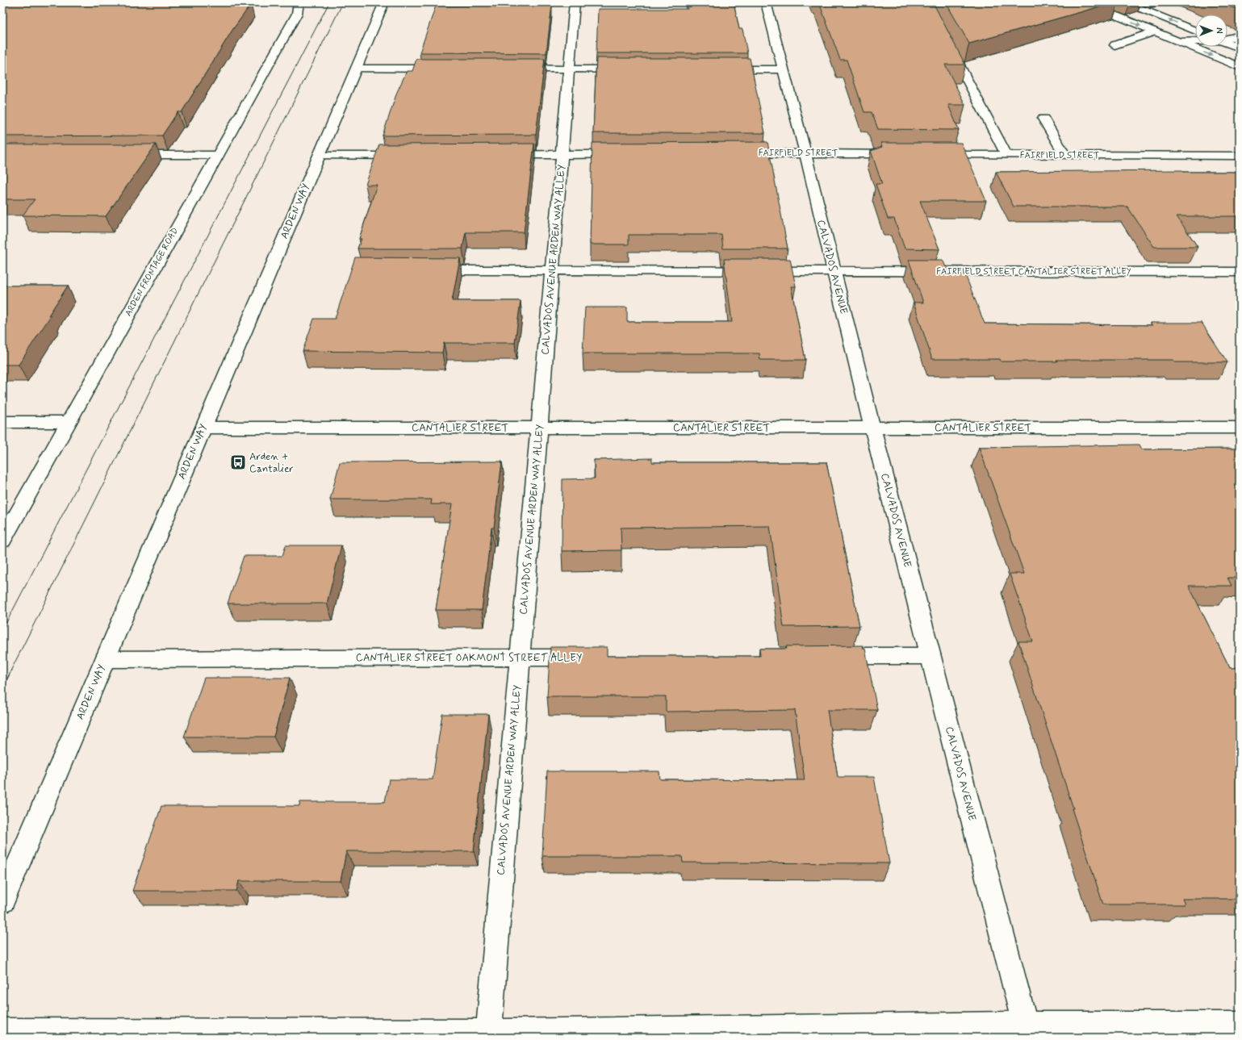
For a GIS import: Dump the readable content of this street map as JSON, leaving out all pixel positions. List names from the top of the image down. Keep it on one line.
{"streets":{"street":["FAIRFIELD STREET","ARDEN WAY","CALVADOS AVENUE ARDEN WAY ALLEY","CALVADOS AVENUE","ARDEN FRONTAGE ROAD","FAIRFIELD STREET CANTALIER STREET ALLEY","CANTALIER STREET","CANTALIER STREET OAKMONT STREET ALLEY"]},"crossings":[["FAIRFIELD STREET","CALVADOS AVENUE"],["ARDEN WAY","CANTALIER STREET"],["ARDEN WAY","CANTALIER STREET OAKMONT STREET ALLEY"],["CALVADOS AVENUE ARDEN WAY ALLEY","FAIRFIELD STREET CANTALIER STREET ALLEY"],["CALVADOS AVENUE ARDEN WAY ALLEY","CANTALIER STREET"],["CALVADOS AVENUE ARDEN WAY ALLEY","CANTALIER STREET OAKMONT STREET ALLEY"],["CALVADOS AVENUE","FAIRFIELD STREET CANTALIER STREET ALLEY"],["CALVADOS AVENUE","CANTALIER STREET"]],"places":{"bus stop":["Arden + Cantalier"]},"north":"right"}
